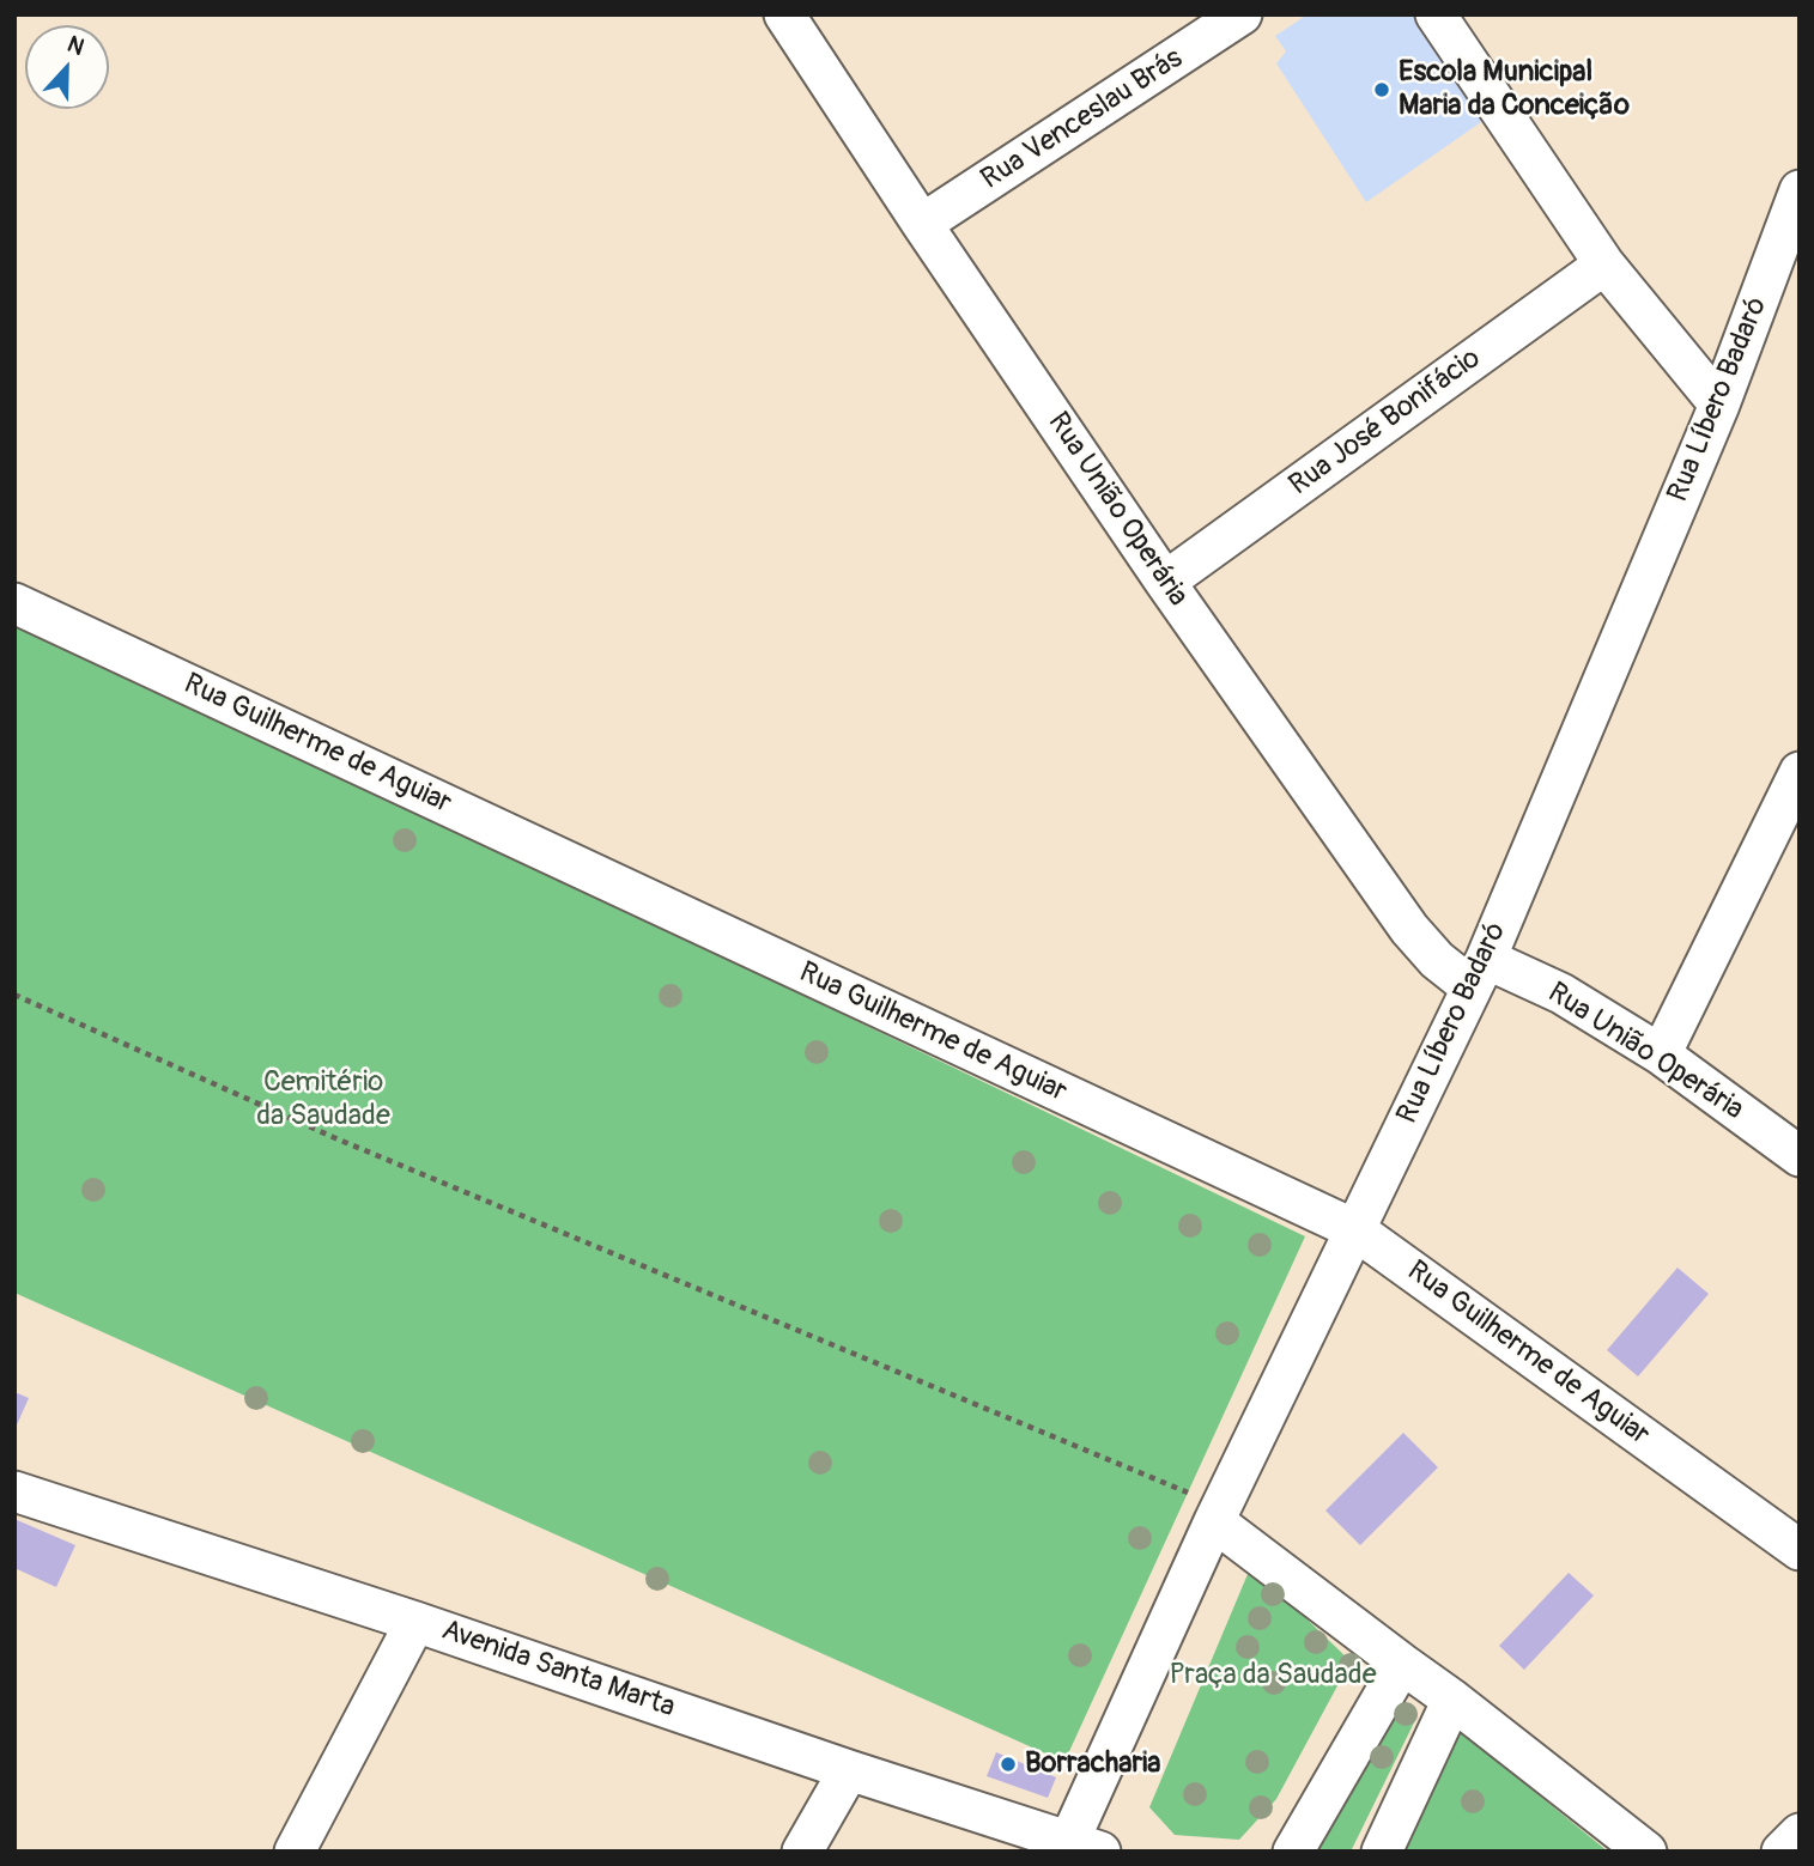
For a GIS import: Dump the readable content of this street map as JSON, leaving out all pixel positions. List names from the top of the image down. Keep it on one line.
{"streets":{"street":["Rua Venceslau Brás","Rua Líbero Badaró","Rua José Bonifácio","Rua União Operária","Rua Guilherme de Aguiar","Avenida Santa Marta"]},"crossings":[["Rua Venceslau Brás","Rua União Operária"],["Rua Líbero Badaró","Rua União Operária"],["Rua Líbero Badaró","Rua Guilherme de Aguiar"],["Rua Líbero Badaró","Avenida Santa Marta"],["Rua José Bonifácio","Rua União Operária"]],"parks":["Cemitério da Saudade","Praça da Saudade"],"places":["Escola Municipal Maria da Conceição","Borracharia"],"north":"top"}
